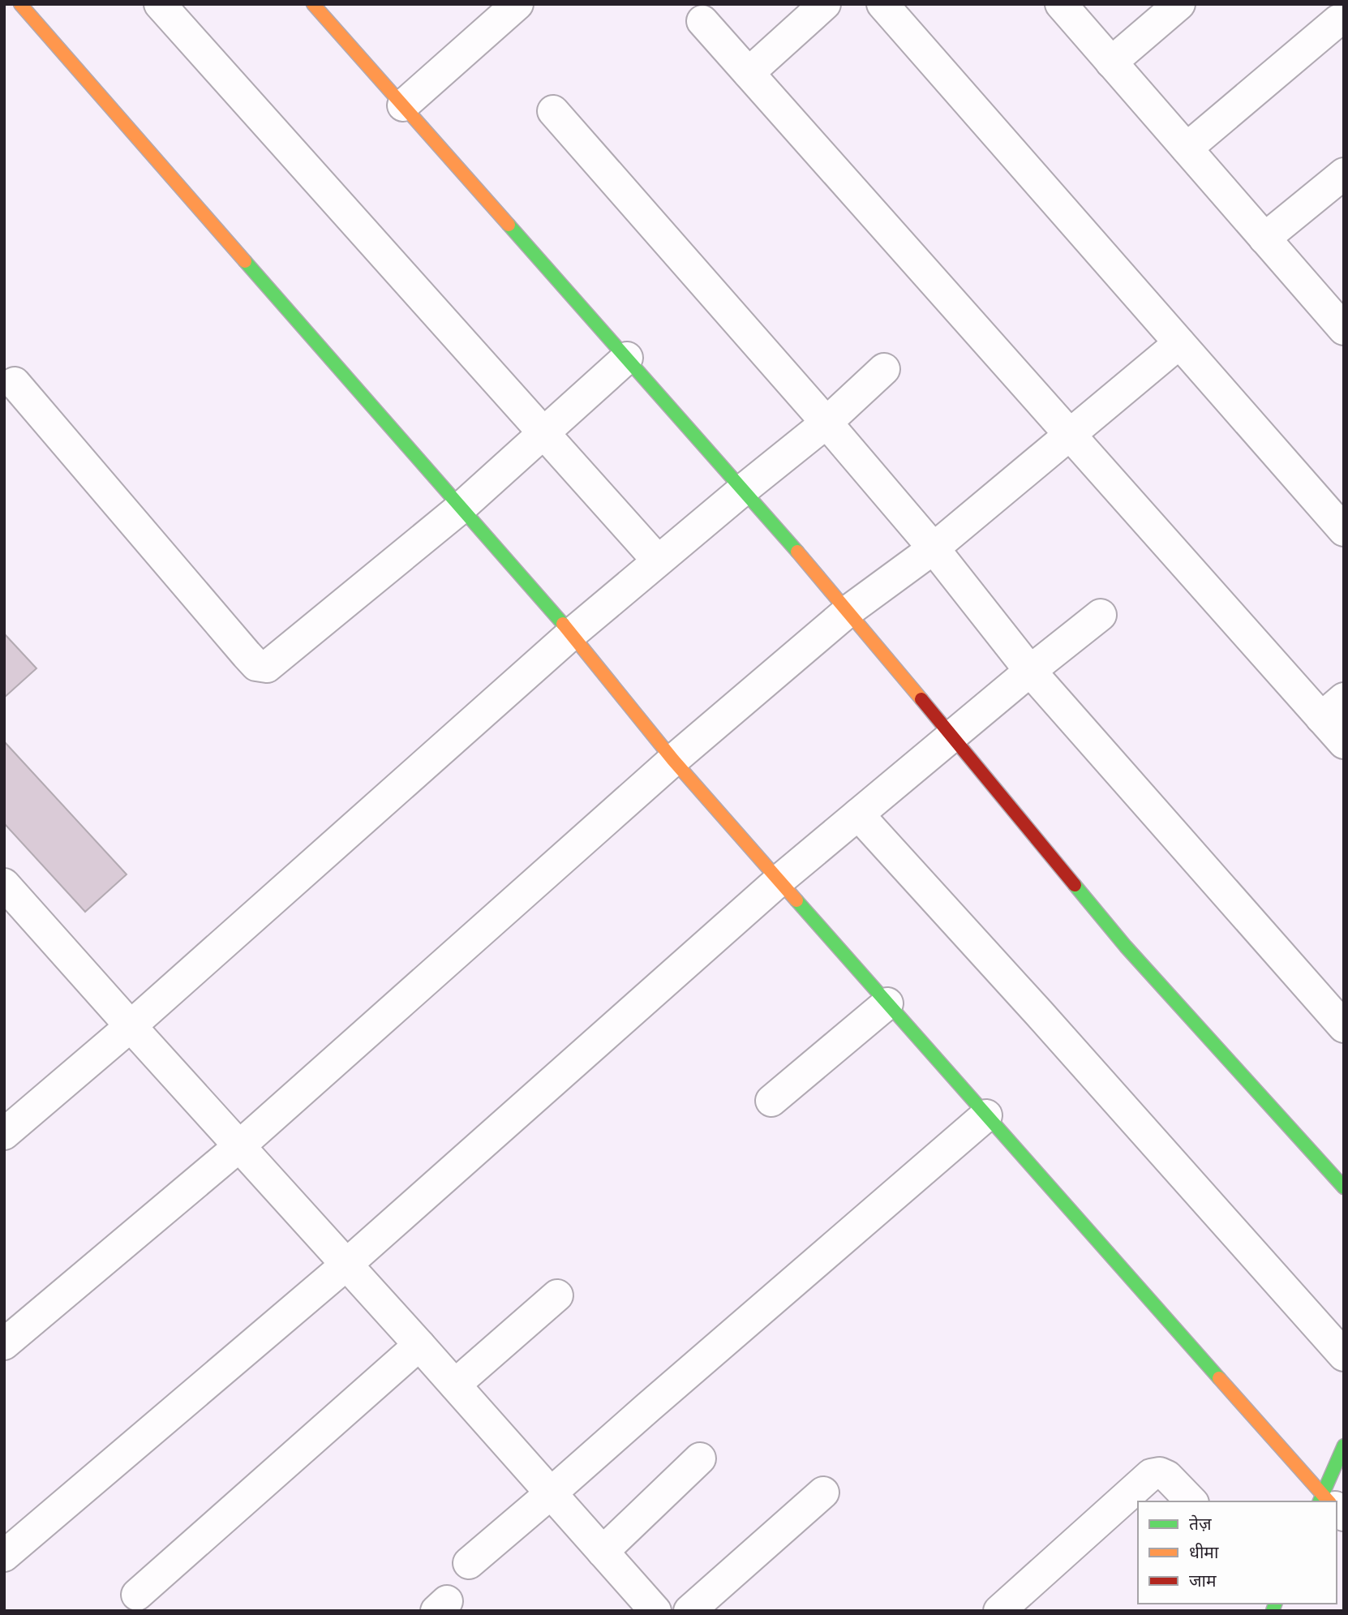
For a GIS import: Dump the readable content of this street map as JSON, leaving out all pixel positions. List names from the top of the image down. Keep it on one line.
{"legend":["तेज़","धीमा","जाम"]}
